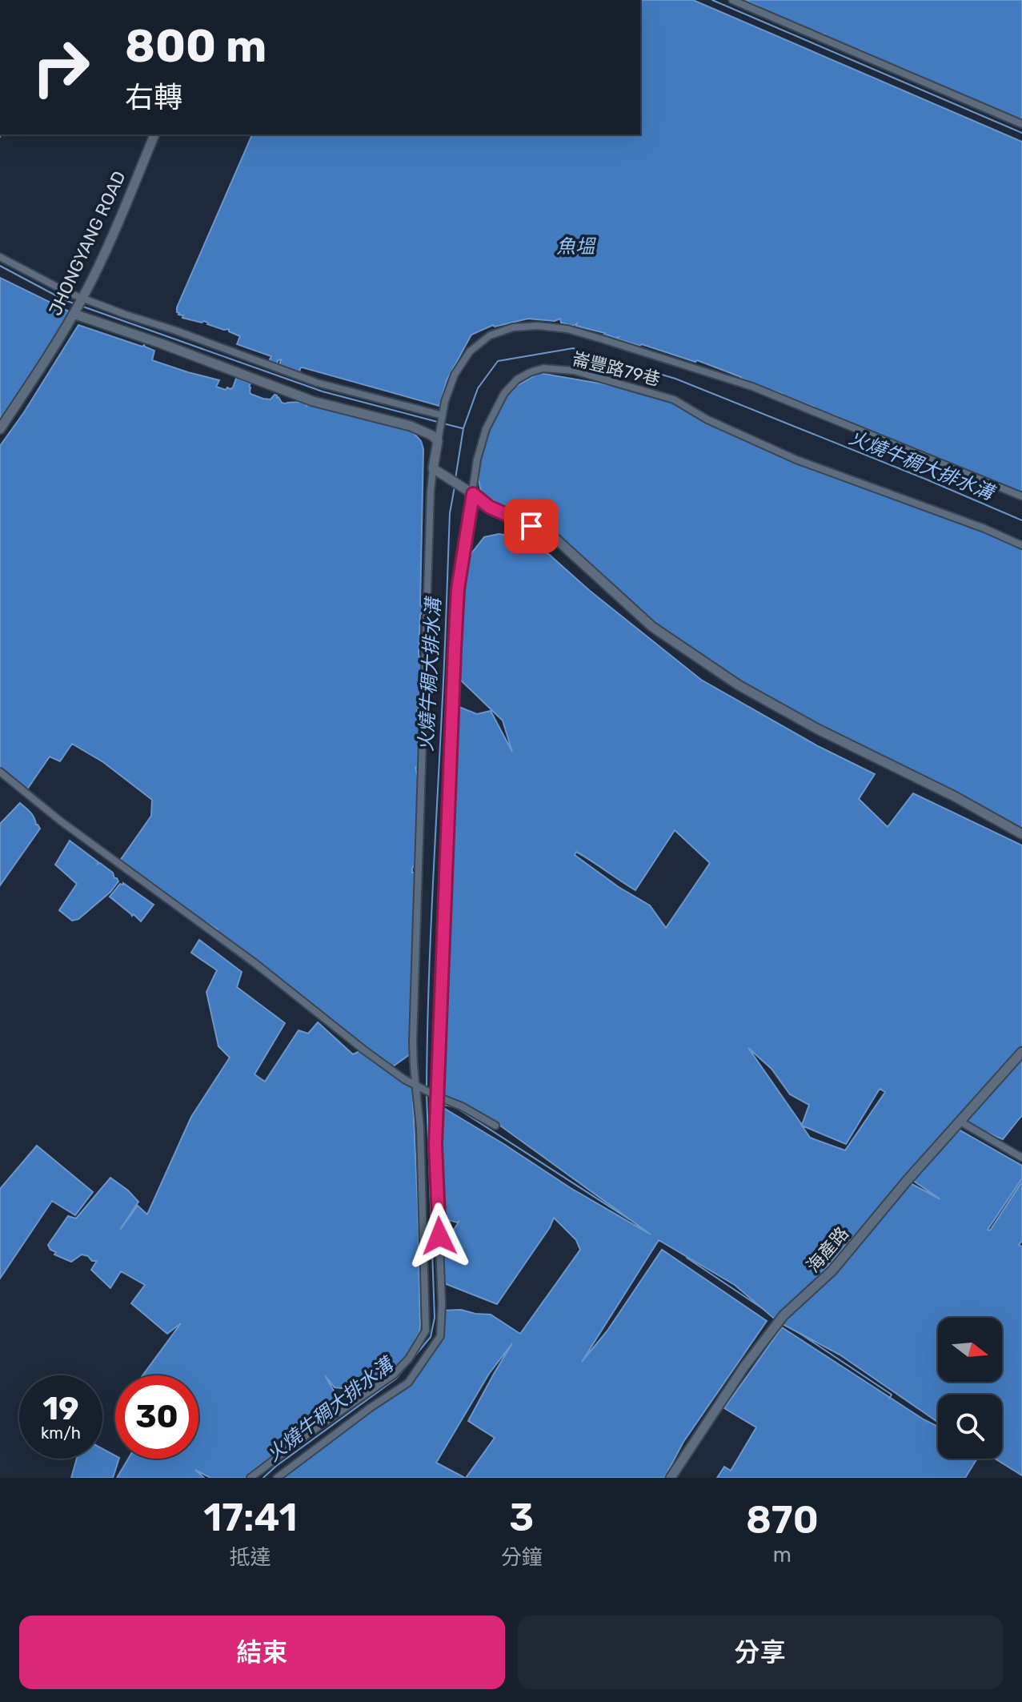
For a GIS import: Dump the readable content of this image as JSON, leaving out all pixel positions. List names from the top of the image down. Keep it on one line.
{"streets":{"street":["JHONGYANG ROAD","崙豐路79巷","海產路"]},"water":["魚塭","火燒牛稠大排水溝"],"north":"right","page":{"turn":["800 m","右轉"],"speed":"19 km/h","limit":"30","eta":["17:41","抵達","3","分鐘","870","m"],"buttons":["結束","分享"]}}
